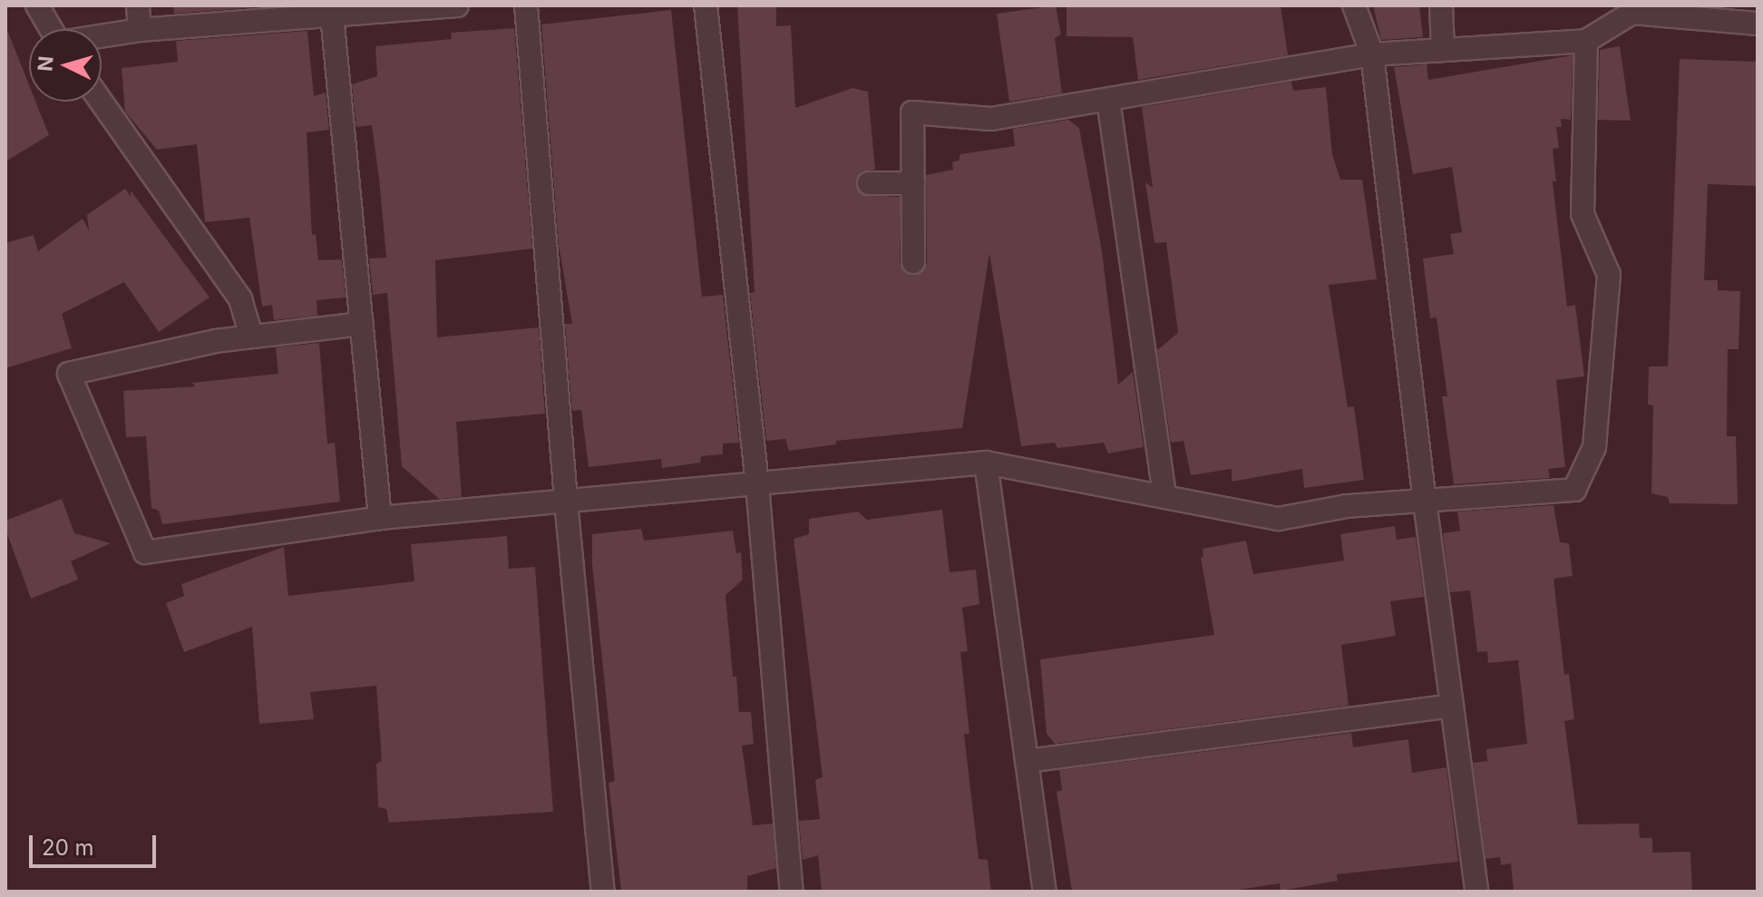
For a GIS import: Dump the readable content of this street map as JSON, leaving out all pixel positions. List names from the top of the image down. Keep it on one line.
{"scale_bar":"20 m","north":"left"}
